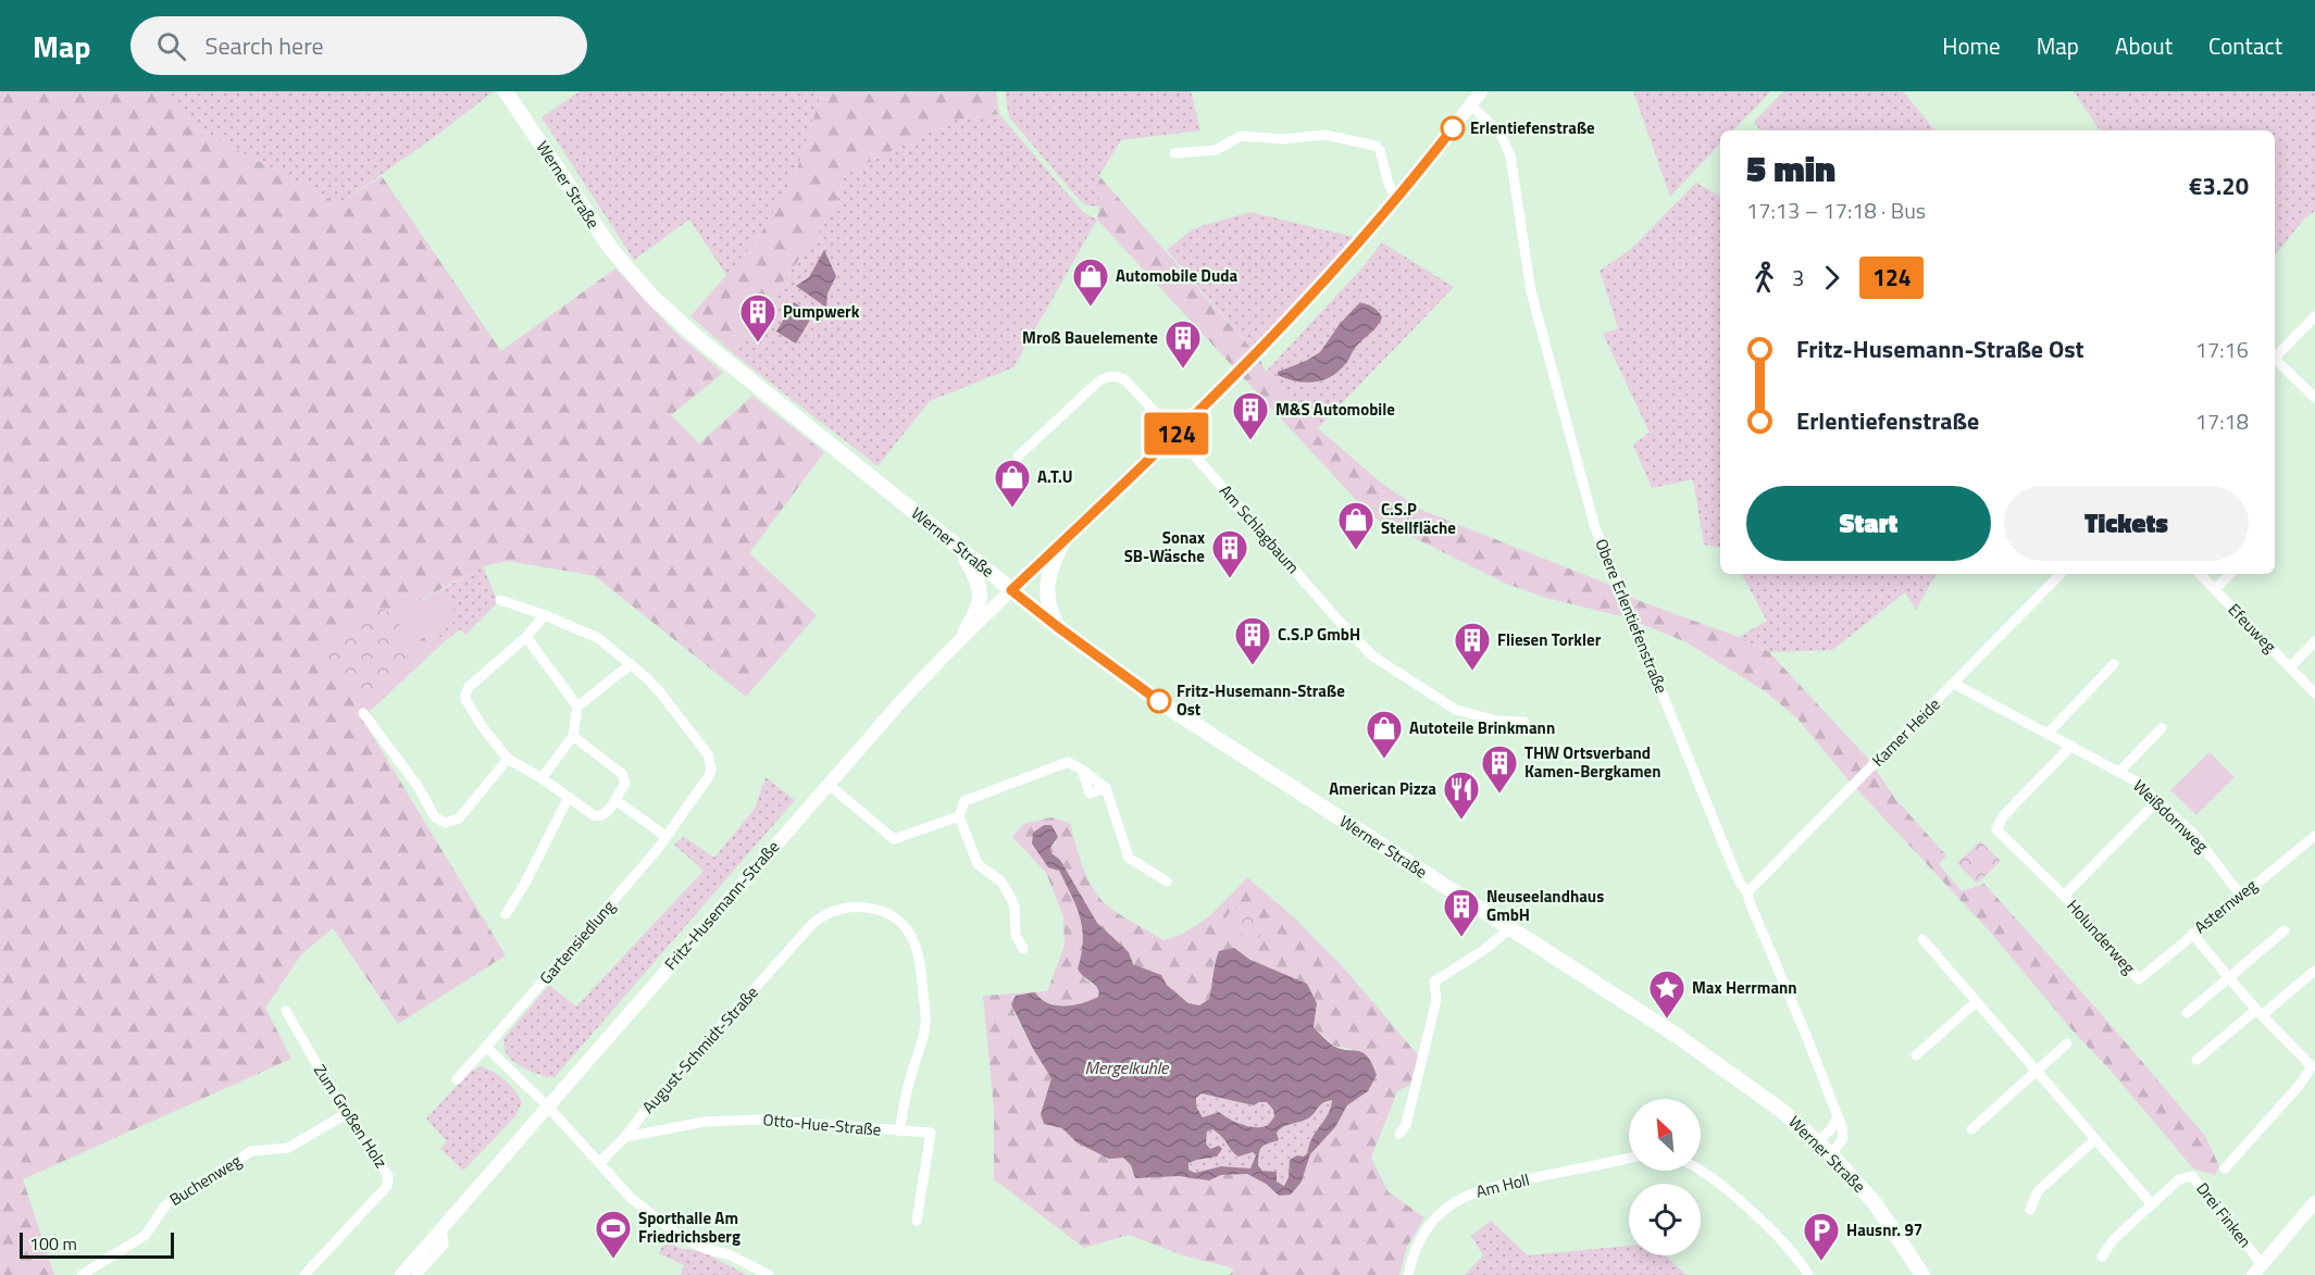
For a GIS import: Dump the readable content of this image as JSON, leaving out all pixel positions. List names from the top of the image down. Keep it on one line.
{"streets":{"main road":["Werner Straße"],"street":["Am Schlagbaum","Obere Erlentiefenstraße","Efeuweg","Kamer Heide","Weißdornweg","Fritz-Husemann-Straße","Asternweg","Holunderweg","Gartensiedlung","August-Schmidt-Straße","Zum Großen Holz","Otto-Hue-Straße","Buchenweg","Am Holl","Drei Finken"]},"crossings":[["Werner Straße","Obere Erlentiefenstraße"],["Werner Straße","Fritz-Husemann-Straße"],["Am Schlagbaum","Fritz-Husemann-Straße"],["Obere Erlentiefenstraße","Kamer Heide"],["Obere Erlentiefenstraße","Fritz-Husemann-Straße"],["Kamer Heide","Weißdornweg"],["Weißdornweg","Asternweg"],["Weißdornweg","Holunderweg"],["Asternweg","Holunderweg"],["August-Schmidt-Straße","Otto-Hue-Straße"],["Zum Großen Holz","Buchenweg"]],"water":["Mergelkuhle"],"places":{"other":["Erlentiefenstraße","Fritz-Husemann-Straße Ost"],"shop":["Automobile Duda","A.T.U","C.S.P Stellfläche","Autoteile Brinkmann"],"building":["Pumpwerk","Mroß Bauelemente","M&S Automobile","Sonax SB-Wäsche","C.S.P GmbH","Fliesen Torkler","THW Ortsverband Kamen-Bergkamen","Neuseelandhaus GmbH"],"restaurant":["American Pizza"],"place":["Max Herrmann"],"sports":["Sporthalle Am Friedrichsberg"],"parking":["Hausnr. 97"]},"lines":["bus line 124"],"scale_bar":"100 m","north":"top left","page":{"header":"Map","search":"Search here","nav":["Home","Map","About","Contact"],"on_map":"124","heading":["5 min","17:13 – 17:18 · Bus","€3.20"],"legs":["3","124"],"list":[{"name":"Fritz-Husemann-Straße Ost","value":"17:16"},{"name":"Erlentiefenstraße","value":"17:18"}],"buttons":["Start","Tickets"],"scale":"100 m"}}
